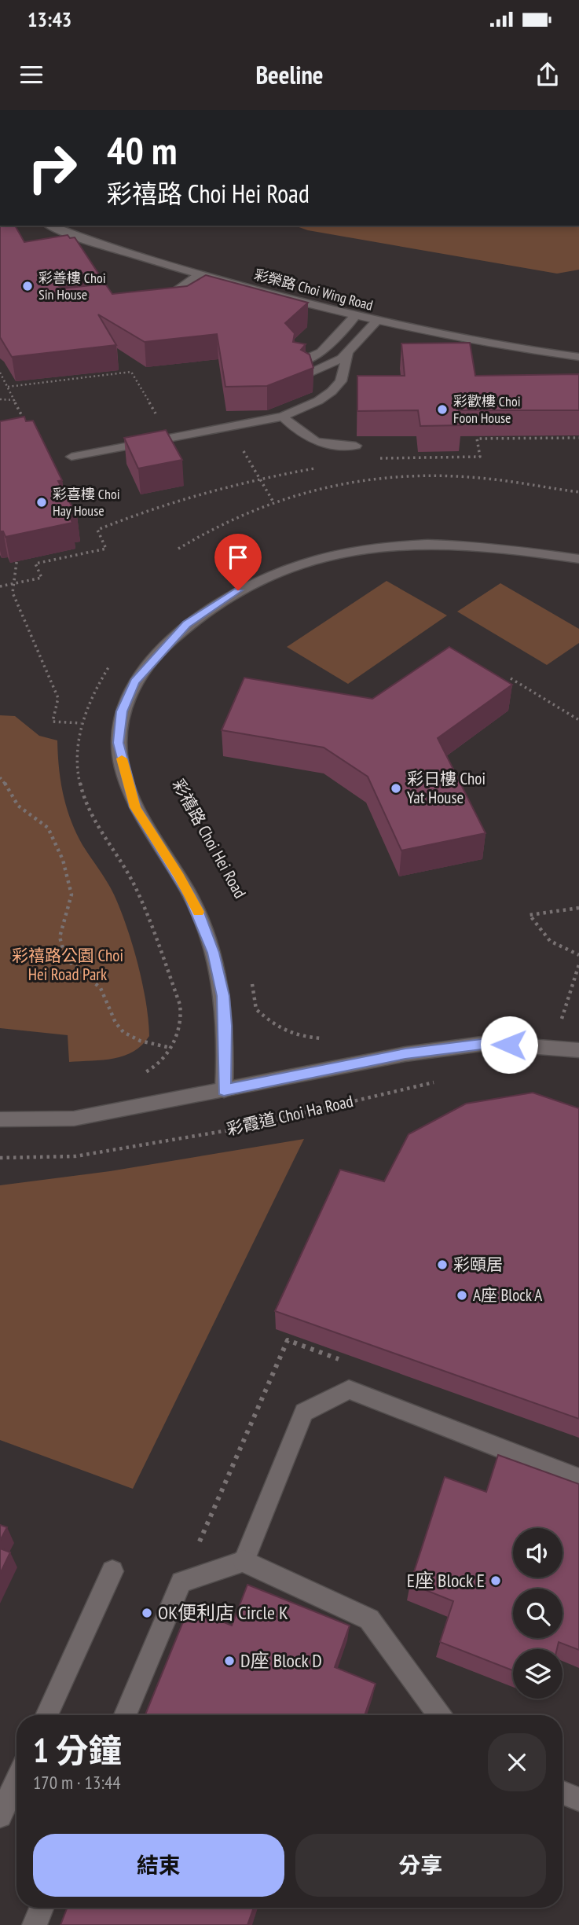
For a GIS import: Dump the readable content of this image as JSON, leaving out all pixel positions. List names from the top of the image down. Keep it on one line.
{"streets":{"street":["彩榮路 Choi Wing Road"],"path":["彩霞道 Choi Ha Road"]},"parks":["彩禧路公園 Choi Hei Road Park"],"places":["彩善樓 Choi Sin House","彩歡樓 Choi Foon House","彩喜樓 Choi Hay House","彩日樓 Choi Yat House","彩頤居","A座 Block A","E座 Block E","OK便利店 Circle K","D座 Block D"],"page":{"status":"13:43","header":"Beeline","turn":["40 m","彩禧路 Choi Hei Road"],"heading":["1 分鐘","170 m · 13:44"],"buttons":["結束","分享"]}}
